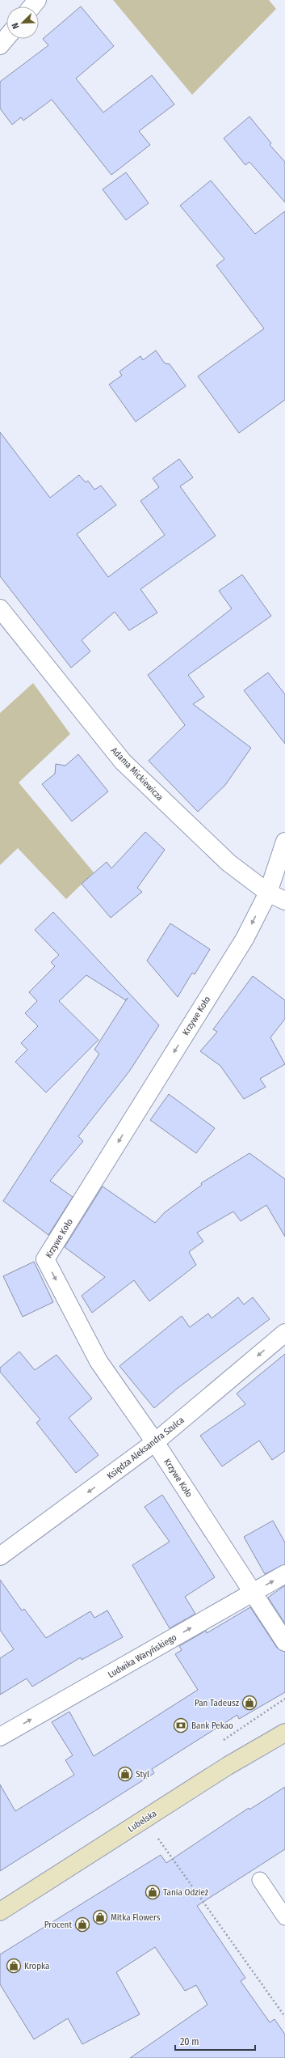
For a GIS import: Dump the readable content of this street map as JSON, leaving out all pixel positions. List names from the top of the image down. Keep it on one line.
{"streets":{"main road":["Lubelska"],"street":["Adama Mickiewicza","Krzywe Koło","Księdza Aleksandra Szulca","Ludwika Waryńskiego"]},"crossings":[["Adama Mickiewicza","Krzywe Koło"],["Krzywe Koło","Księdza Aleksandra Szulca"],["Krzywe Koło","Ludwika Waryńskiego"]],"one_way":["Krzywe Koło","Księdza Aleksandra Szulca","Ludwika Waryńskiego"],"places":{"shop":["Pan Tadeusz","Styl","Tania Odzież","Mitka Flowers","Procent","Kropka"],"bank":["Bank Pekao"]},"scale_bar":"20 m","north":"bottom left"}
